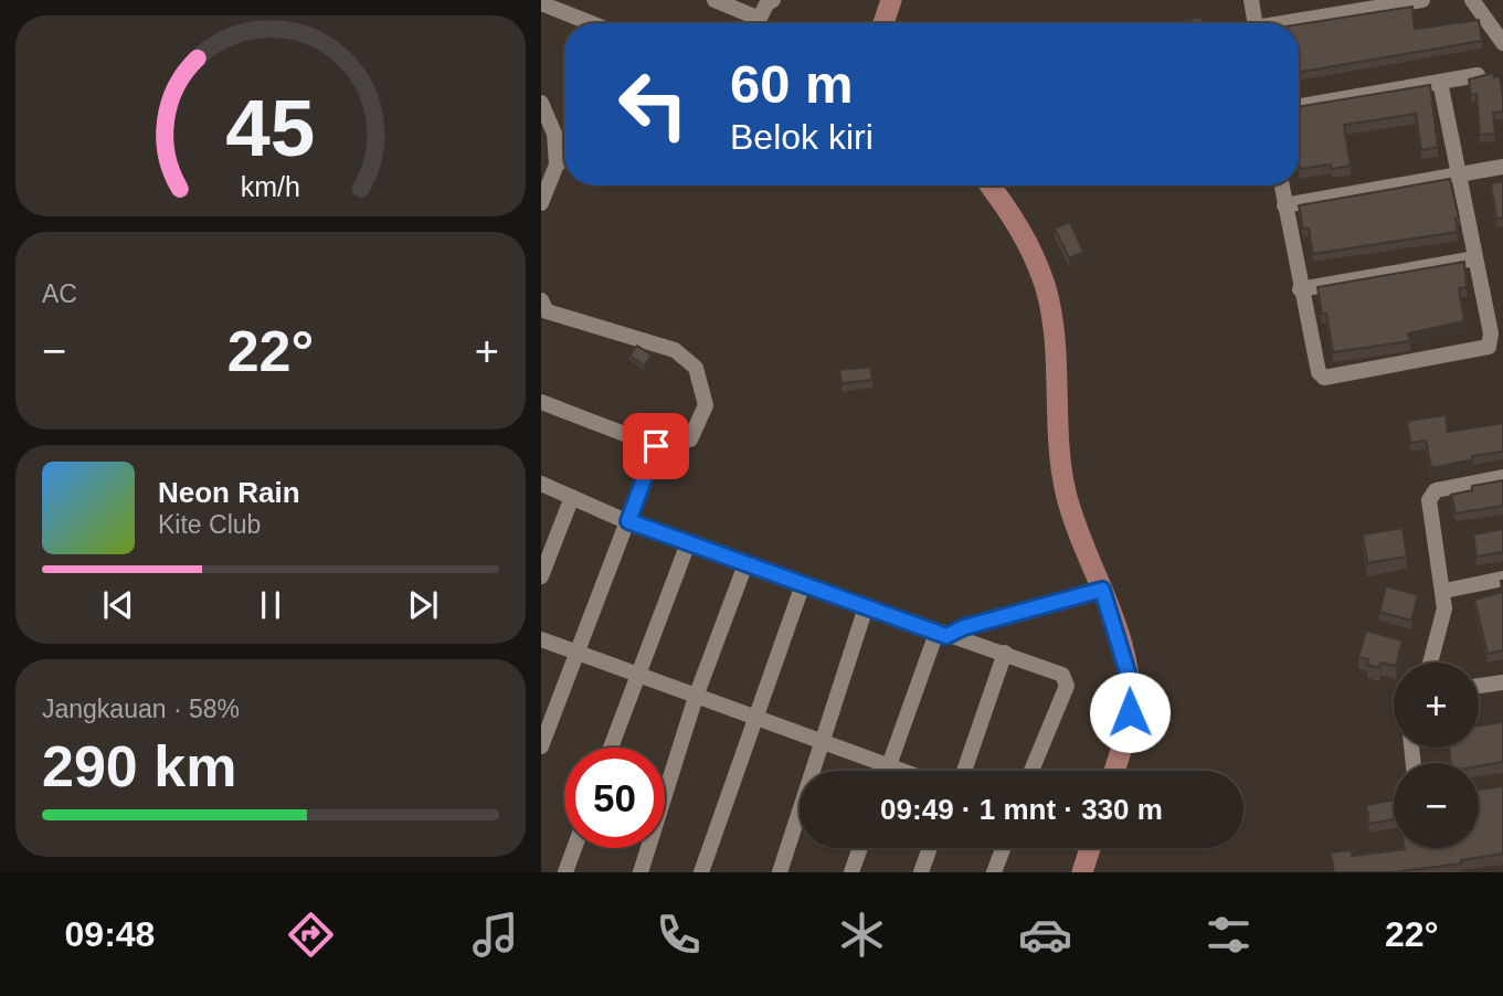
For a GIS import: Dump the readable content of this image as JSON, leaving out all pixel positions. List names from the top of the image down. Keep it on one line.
{"page":{"turn":["60 m","Belok kiri"],"tile":["AC",["Jangkauan · 58%","290 km"]],"heat":["−","22°","+"],"song":["Neon Rain","Kite Club"],"map_buttons":["+","−"],"limit":"50","trip":"09:49 · 1 mnt · 330 m","tabs":["09:48","22°"],"gauge":["45","km/h"]}}
